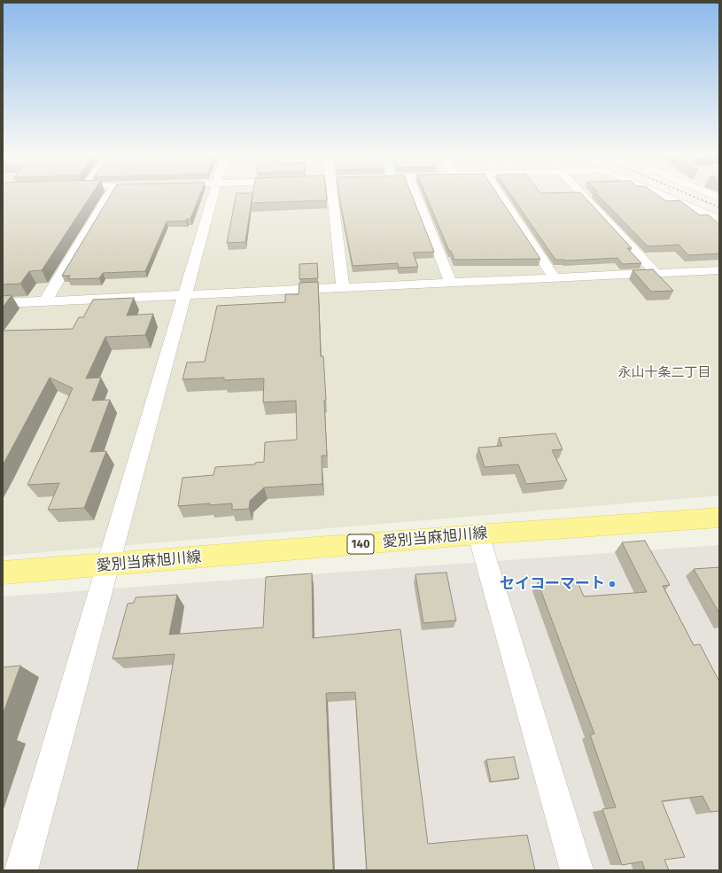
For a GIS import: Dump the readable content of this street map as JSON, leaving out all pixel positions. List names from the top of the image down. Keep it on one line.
{"streets":{"main road":["愛別当麻旭川線","140"]},"districts":["永山十条二丁目"],"places":["セイコーマート"]}
